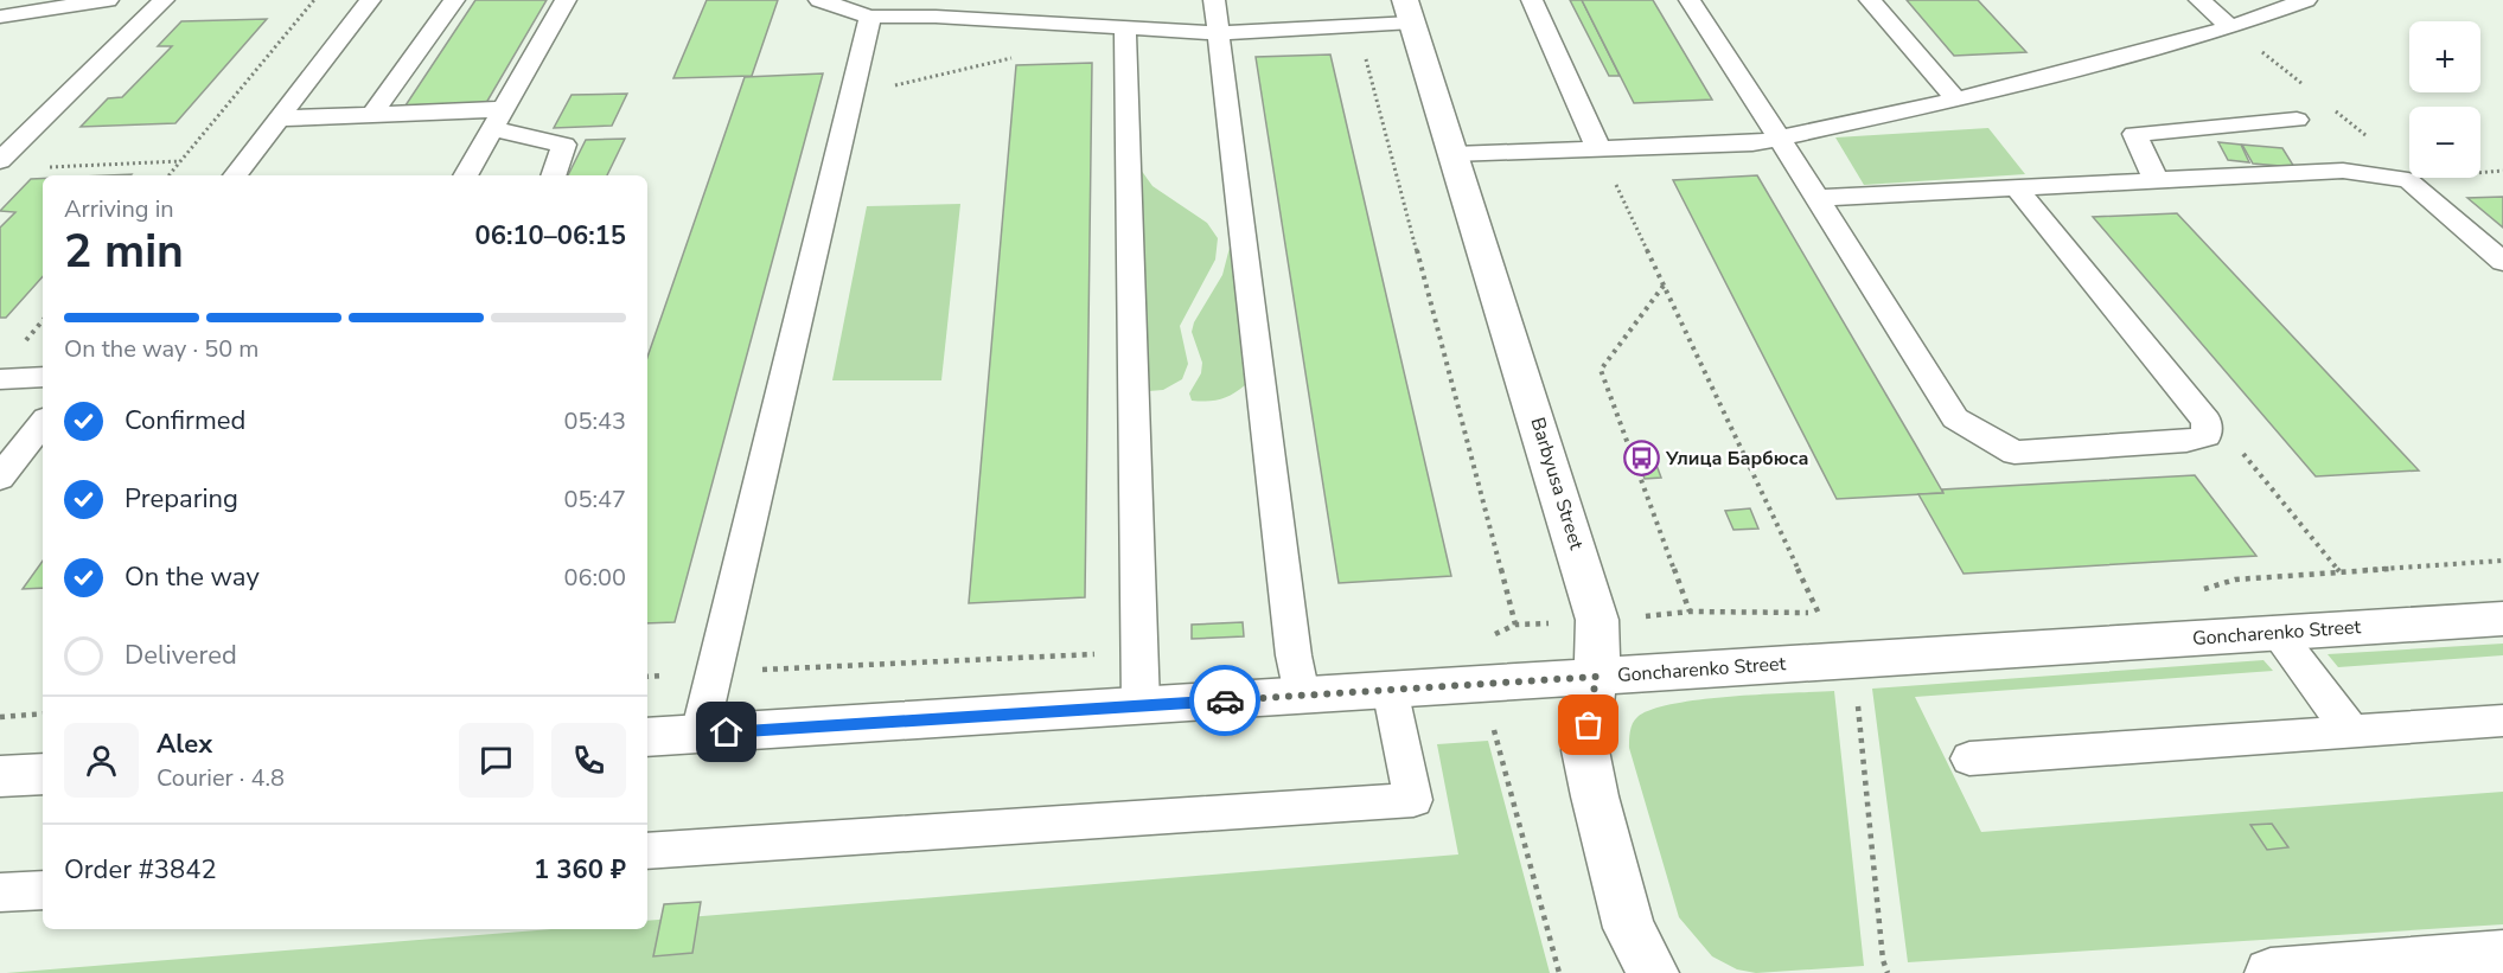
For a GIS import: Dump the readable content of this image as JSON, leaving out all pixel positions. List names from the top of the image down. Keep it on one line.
{"streets":{"street":["Barbyusa Street","Goncharenko Street"]},"crossings":[["Barbyusa Street","Goncharenko Street"]],"places":{"bus stop":["Улица Барбюса"]},"page":{"map_buttons":["+","−"],"heading":["2 min","Arriving in","06:10–06:15"],"panel":["Alex","Courier · 4.8","Order #3842","1 360 ₽"],"bar":"On the way · 50 m","list":[["Confirmed","05:43"],["Preparing","05:47"],["On the way","06:00"],"Delivered"]}}
